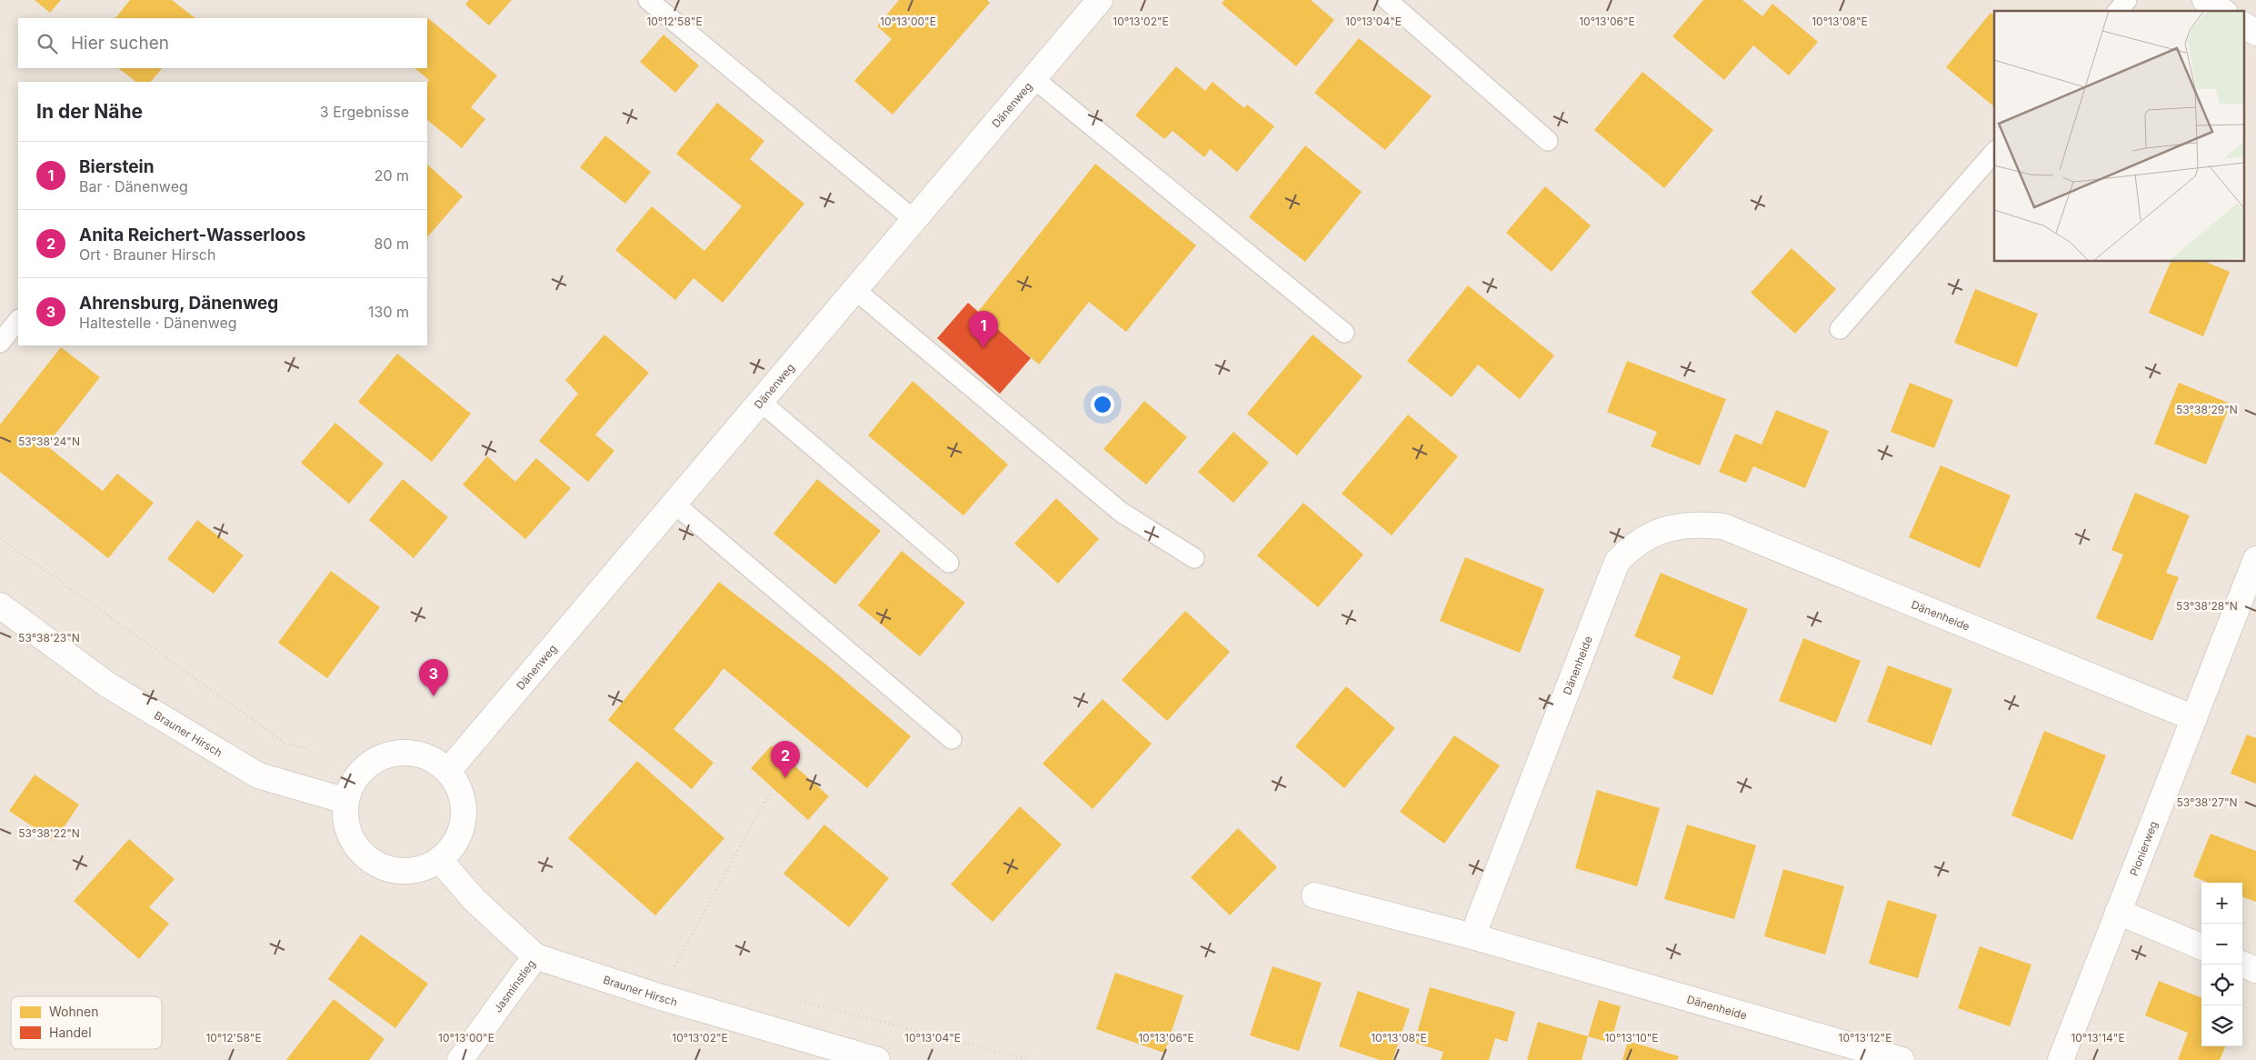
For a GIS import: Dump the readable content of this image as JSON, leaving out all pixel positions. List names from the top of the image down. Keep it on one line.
{"streets":{"street":["Dänenweg","Dänenheide","Brauner Hirsch","Pionierweg","Jasminstieg"]},"crossings":[["Dänenweg","Brauner Hirsch"],["Dänenheide","Pionierweg"],["Brauner Hirsch","Jasminstieg"]],"legend":["Wohnen","Handel"],"page":{"search":"Hier suchen","heading":["In der Nähe","3 Ergebnisse"],"list":[{"mark":"1","name":"Bierstein","note":"Bar · Dänenweg","value":"20 m"},{"mark":"2","name":"Anita Reichert-Wasserloos","note":"Ort · Brauner Hirsch","value":"80 m"},{"mark":"3","name":"Ahrensburg, Dänenweg","note":"Haltestelle · Dänenweg","value":"130 m"}],"pins":["1","3","2"],"map_buttons":["+","−"]},"coordinates":["10°12'58\"E","10°13'00\"E","10°13'02\"E","10°13'04\"E","10°13'06\"E","10°13'08\"E","53°38'29\"N","53°38'24\"N","53°38'28\"N","53°38'23\"N","53°38'27\"N","53°38'22\"N","10°13'10\"E","10°13'12\"E","10°13'14\"E"]}
